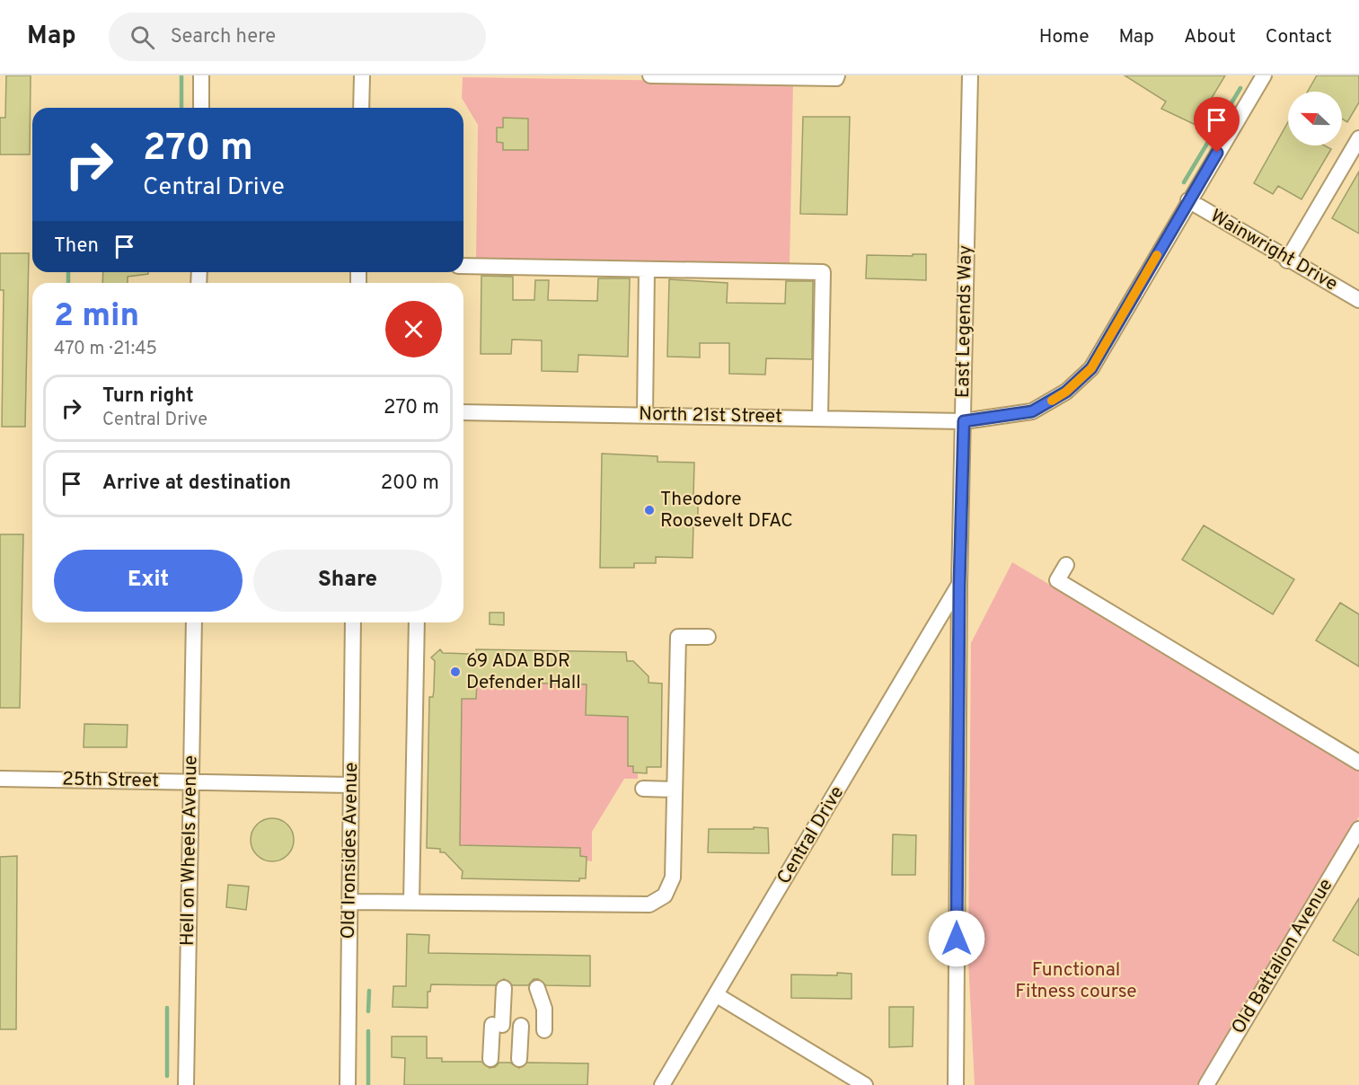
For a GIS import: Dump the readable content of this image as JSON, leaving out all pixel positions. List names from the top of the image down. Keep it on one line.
{"streets":{"street":["Wainwright Drive","East Legends Way","North 21st Street","25th Street","Central Drive","Hell on Wheels Avenue","Old Ironsides Avenue","Old Battalion Avenue"]},"crossings":[["East Legends Way","North 21st Street"],["East Legends Way","Central Drive"],["25th Street","Hell on Wheels Avenue"],["25th Street","Old Ironsides Avenue"]],"parks":["Functional Fitness course"],"places":["Theodore Roosevelt DFAC","69 ADA BDR Defender Hall"],"north":"left","page":{"header":"Map","search":"Search here","nav":["Home","Map","About","Contact"],"turn":["270 m","Central Drive"],"then":"Then","heading":["2 min","470 m · 21:45"],"list":[{"name":"Turn right","note":"Central Drive","value":"270 m"},{"name":"Arrive at destination","value":"200 m"}],"buttons":["Exit","Share"]}}
